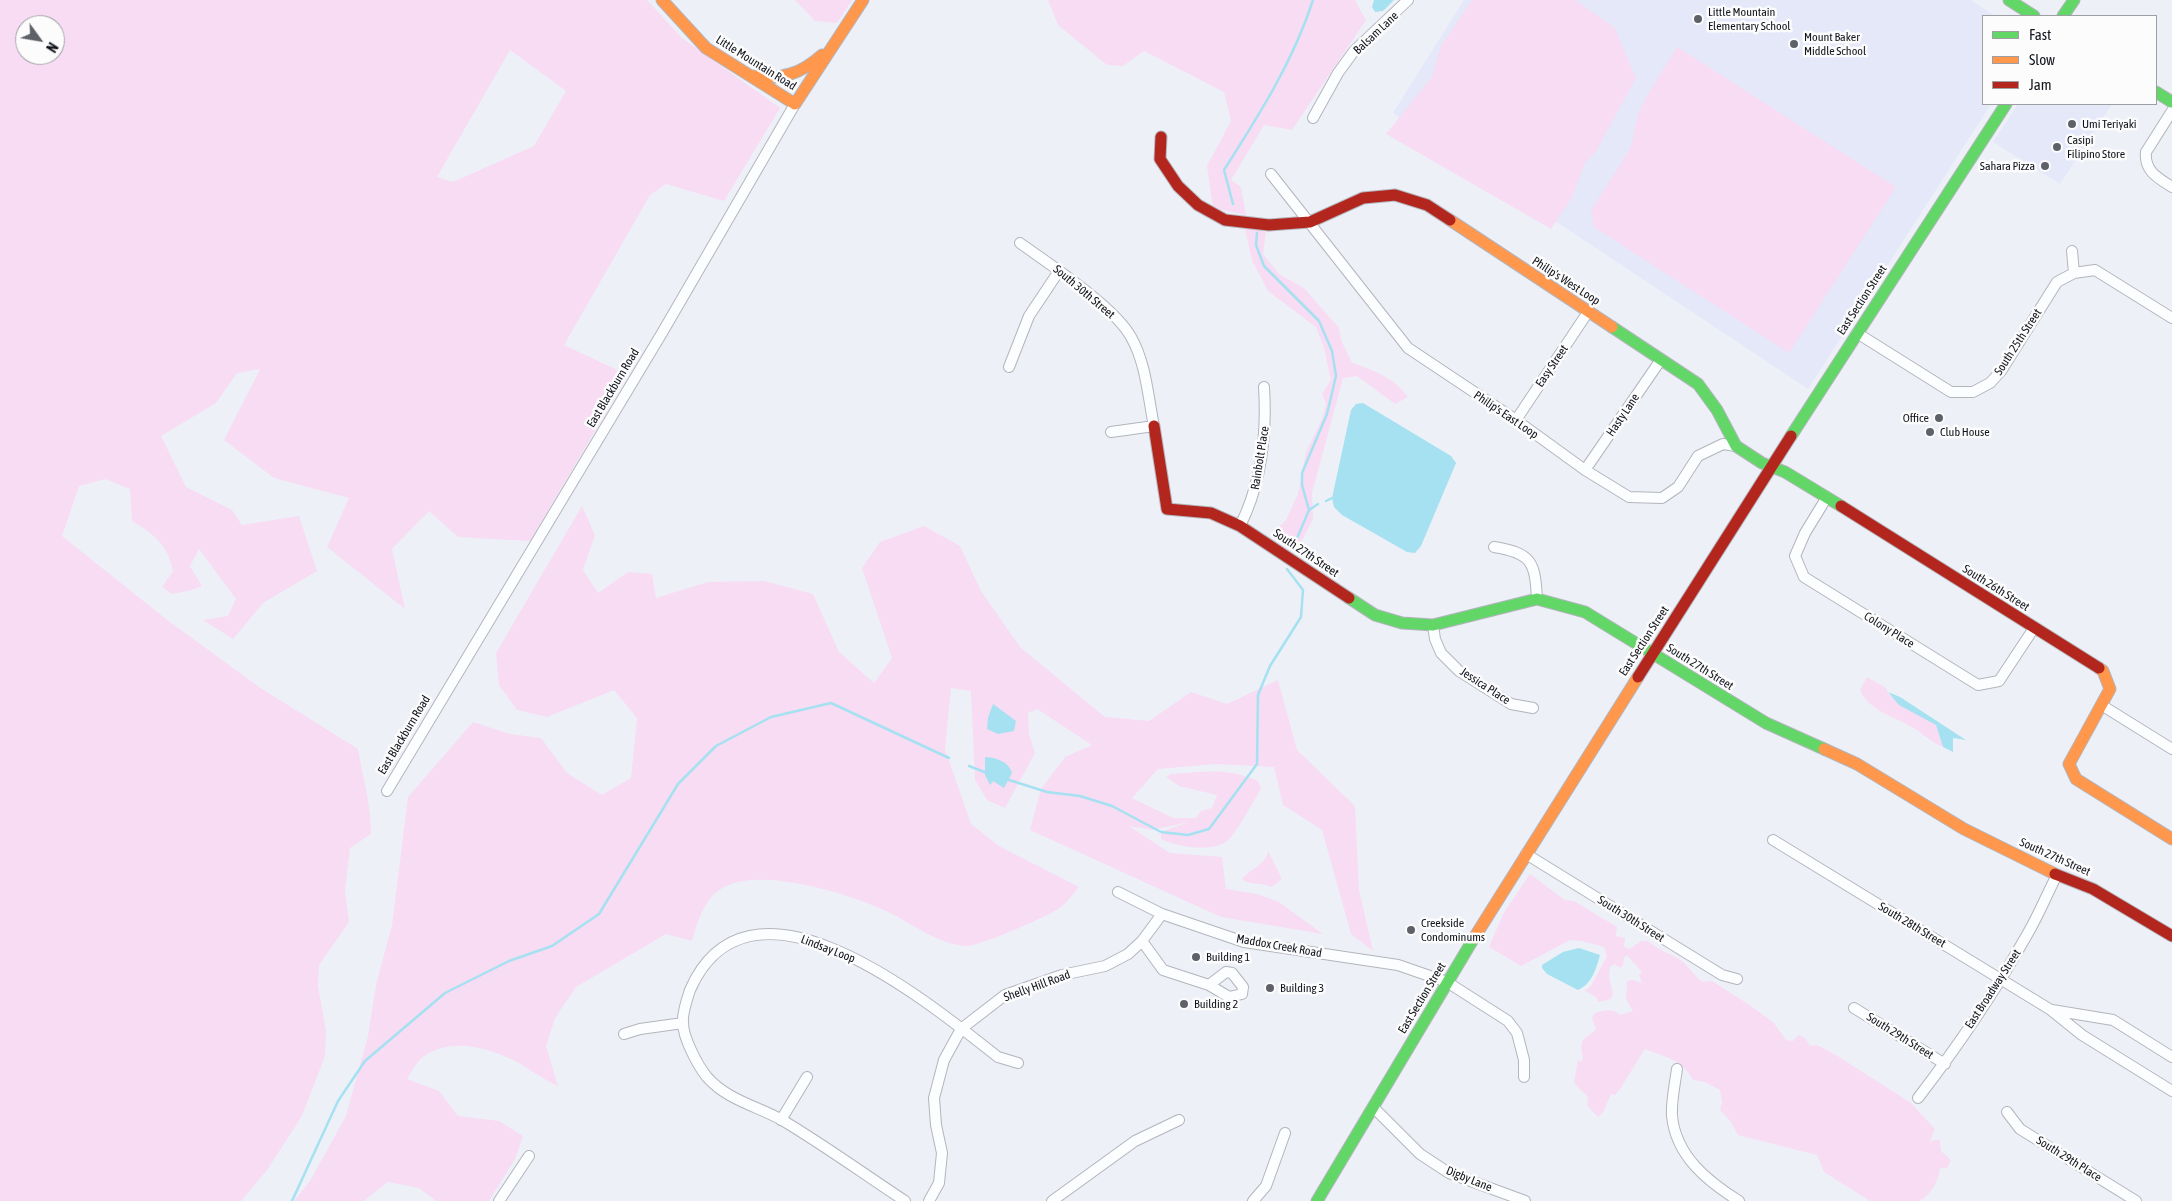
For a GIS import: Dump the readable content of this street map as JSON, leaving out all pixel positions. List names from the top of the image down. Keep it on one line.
{"streets":{"street":["Balsam Lane","Little Mountain Road","Philip's West Loop","South 30th Street","East Section Street","South 25th Street","Easy Street","East Blackburn Road","Philip's East Loop","Hasty Lane","Rainbolt Place","South 27th Street","South 26th Street","Colony Place","Jessica Place","South 28th Street","Maddox Creek Road","Lindsay Loop","Shelly Hill Road","East Broadway Street","South 29th Street","South 29th Place","Digby Lane"]},"crossings":[["Little Mountain Road","East Blackburn Road"],["Philip's West Loop","Easy Street"],["Philip's West Loop","Philip's East Loop"],["Philip's West Loop","Hasty Lane"],["South 30th Street","East Section Street"],["South 30th Street","South 27th Street"],["East Section Street","South 25th Street"],["East Section Street","South 27th Street"],["East Section Street","South 26th Street"],["East Section Street","Maddox Creek Road"],["East Section Street","Digby Lane"],["Easy Street","Philip's East Loop"],["Philip's East Loop","Hasty Lane"],["Rainbolt Place","South 27th Street"],["South 27th Street","Jessica Place"],["South 27th Street","East Broadway Street"],["South 26th Street","Colony Place"],["South 28th Street","East Broadway Street"],["Maddox Creek Road","Shelly Hill Road"],["Lindsay Loop","Shelly Hill Road"],["East Broadway Street","South 29th Street"]],"places":["Little Mountain Elementary School","Mount Baker Middle School","Umi Teriyaki","Casipi Filipino Store","Sahara Pizza","Office","Club House","Creekside Condominums","Building 1","Building 3","Building 2"],"legend":["Fast","Slow","Jam"],"north":"bottom right"}
